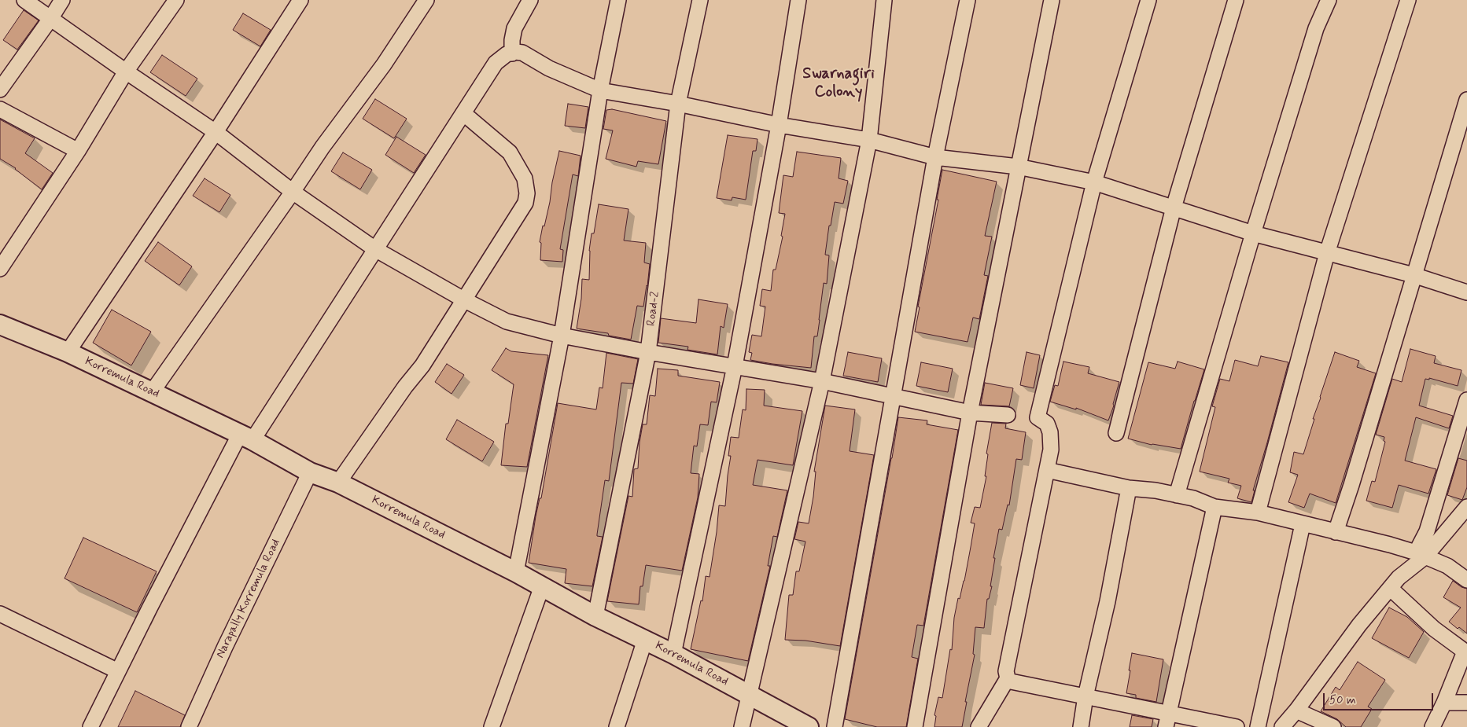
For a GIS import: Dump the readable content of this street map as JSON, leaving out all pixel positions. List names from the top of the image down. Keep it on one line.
{"streets":{"street":["Road-2","Korremula Road","Narapally Korremula Road"]},"crossings":[["Road-2","Korremula Road"],["Korremula Road","Narapally Korremula Road"]],"districts":["Swarnagiri Colony"],"scale_bar":"50 m"}
